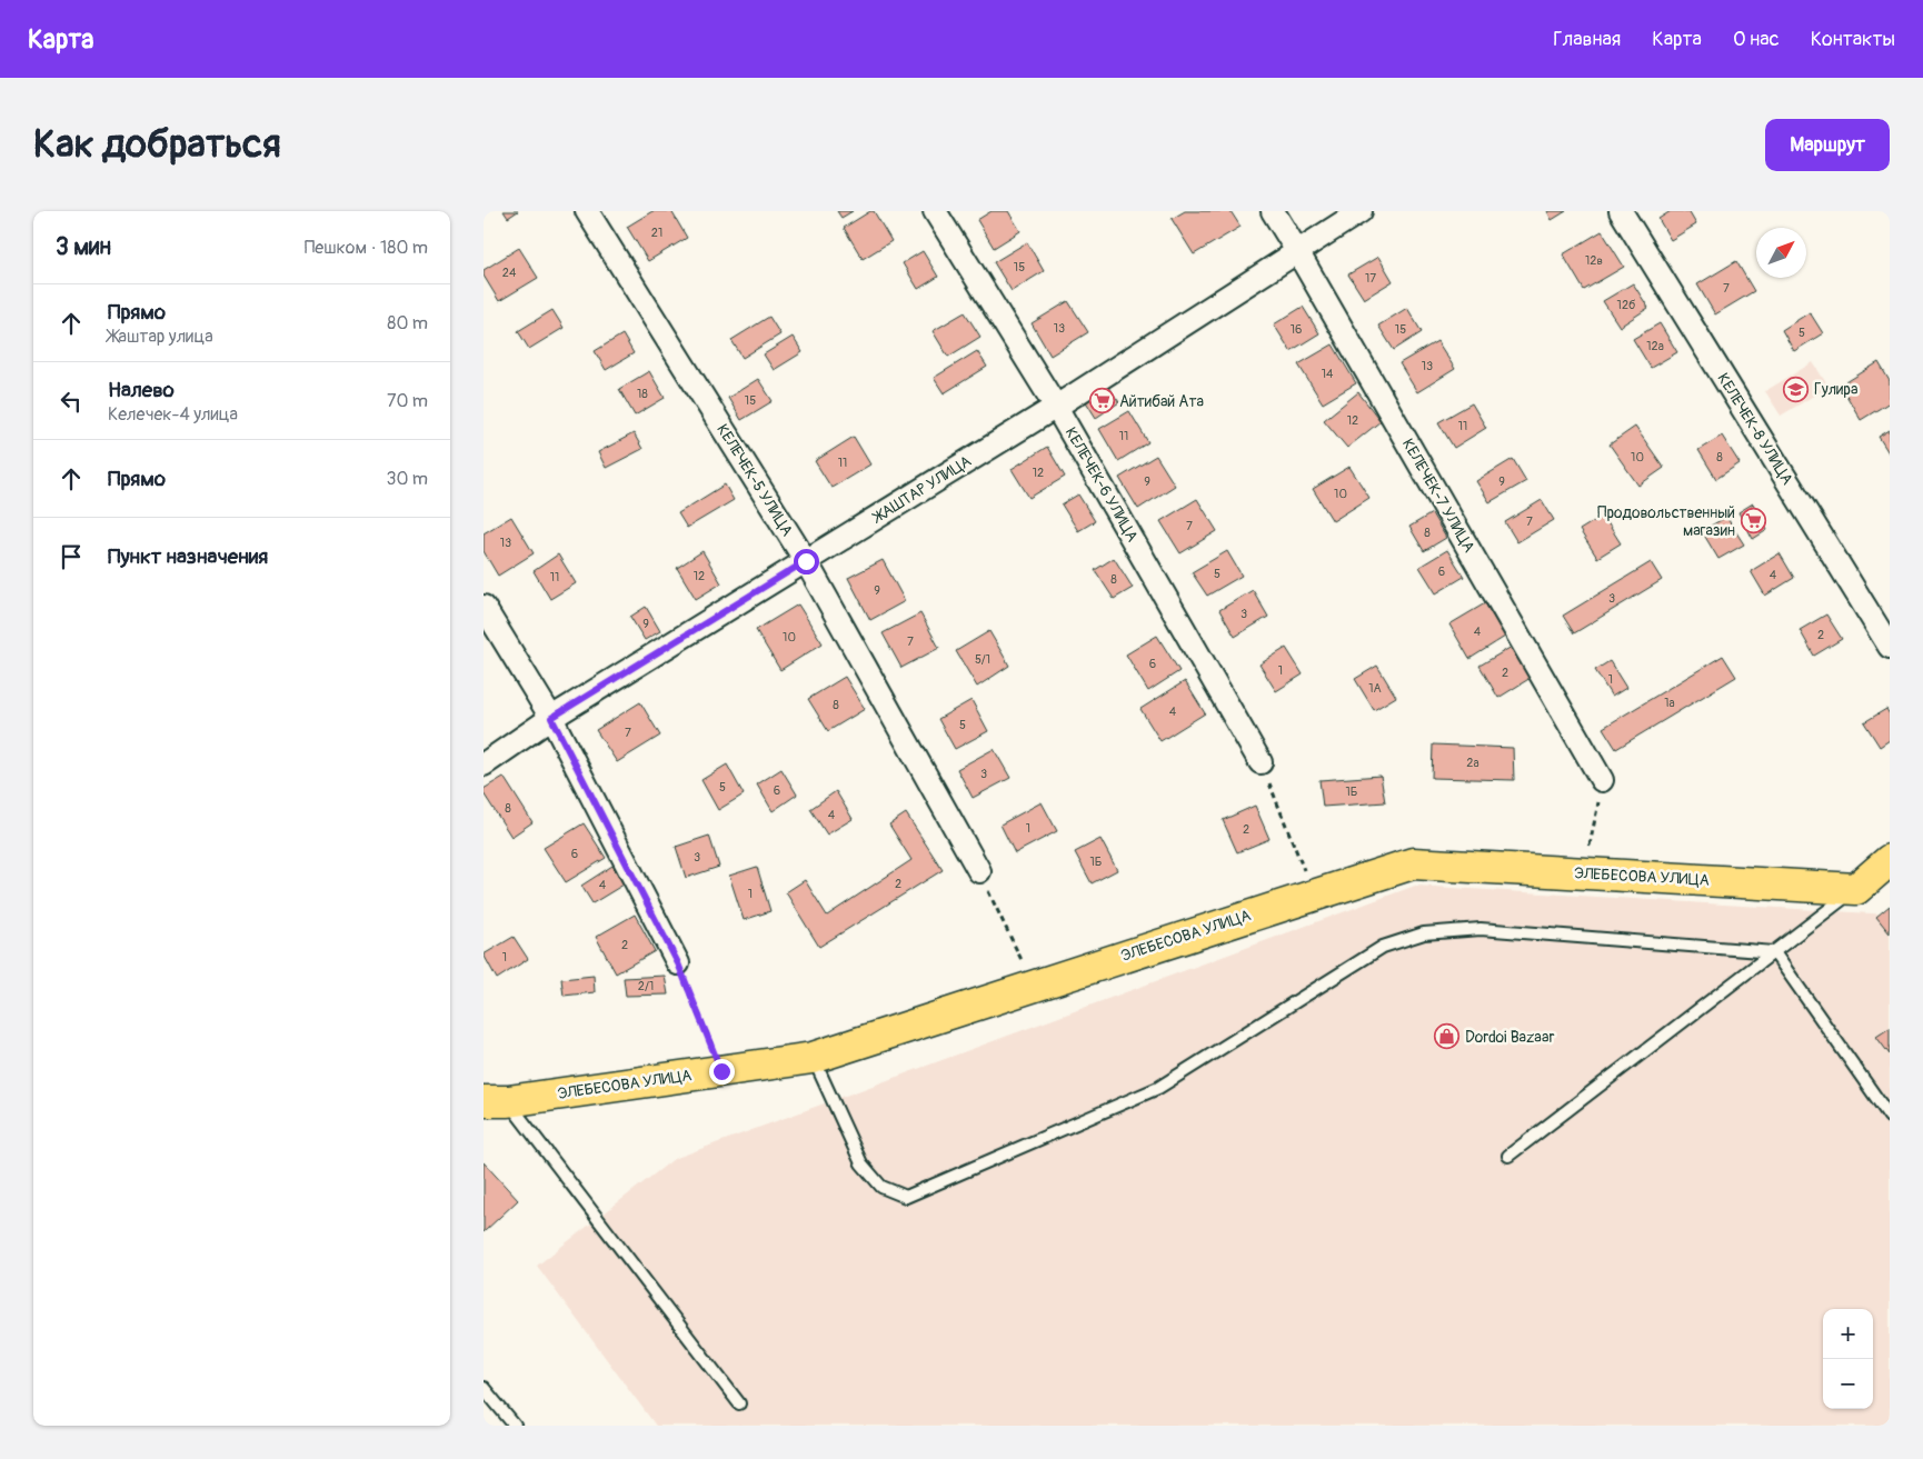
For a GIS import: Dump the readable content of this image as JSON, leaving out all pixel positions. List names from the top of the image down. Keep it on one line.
{"streets":{"main road":["ЭЛЕБЕСОВА УЛИЦА"],"street":["КЕЛЕЧЕК-8 УЛИЦА","КЕЛЕЧЕК-5 УЛИЦА","КЕЛЕЧЕК-6 УЛИЦА","ЖАШТАР УЛИЦА","КЕЛЕЧЕК-7 УЛИЦА"]},"crossings":[["КЕЛЕЧЕК-5 УЛИЦА","ЖАШТАР УЛИЦА"],["КЕЛЕЧЕК-6 УЛИЦА","ЖАШТАР УЛИЦА"],["ЖАШТАР УЛИЦА","КЕЛЕЧЕК-7 УЛИЦА"]],"places":{"school or university":["Гулира"],"supermarket":["Айтибай Ата","Продовольственный магазин"],"shop":["Dordoi Bazaar"]},"house_numbers":["21","12в","15","24","17","7","12б","13","16","15","5","12а","13","14","18","15","12","11","11","10","8","11","12","9","9","10","7","7","8","13","6","5","4","12","11","8","9","3","3","9","4","2","10","7","5/1","6","1","2","1","1А","1а","8","4","5","7","2а","3","5","6","1Б","8","4","1","2","6","3","1Б","2","4","1","2","1","2/1"],"north":"top right","page":{"header":"Карта","nav":["Главная","Карта","О нас","Контакты"],"buttons":"Маршрут","title":"Как добраться","heading":["3 мин","Пешком · 180 m"],"list":[["Прямо","Жаштар улица","80 m"],["Налево","Келечек-4 улица","70 m"],["Прямо","30 m"],"Пункт назначения"],"map_buttons":["+","−"]}}
